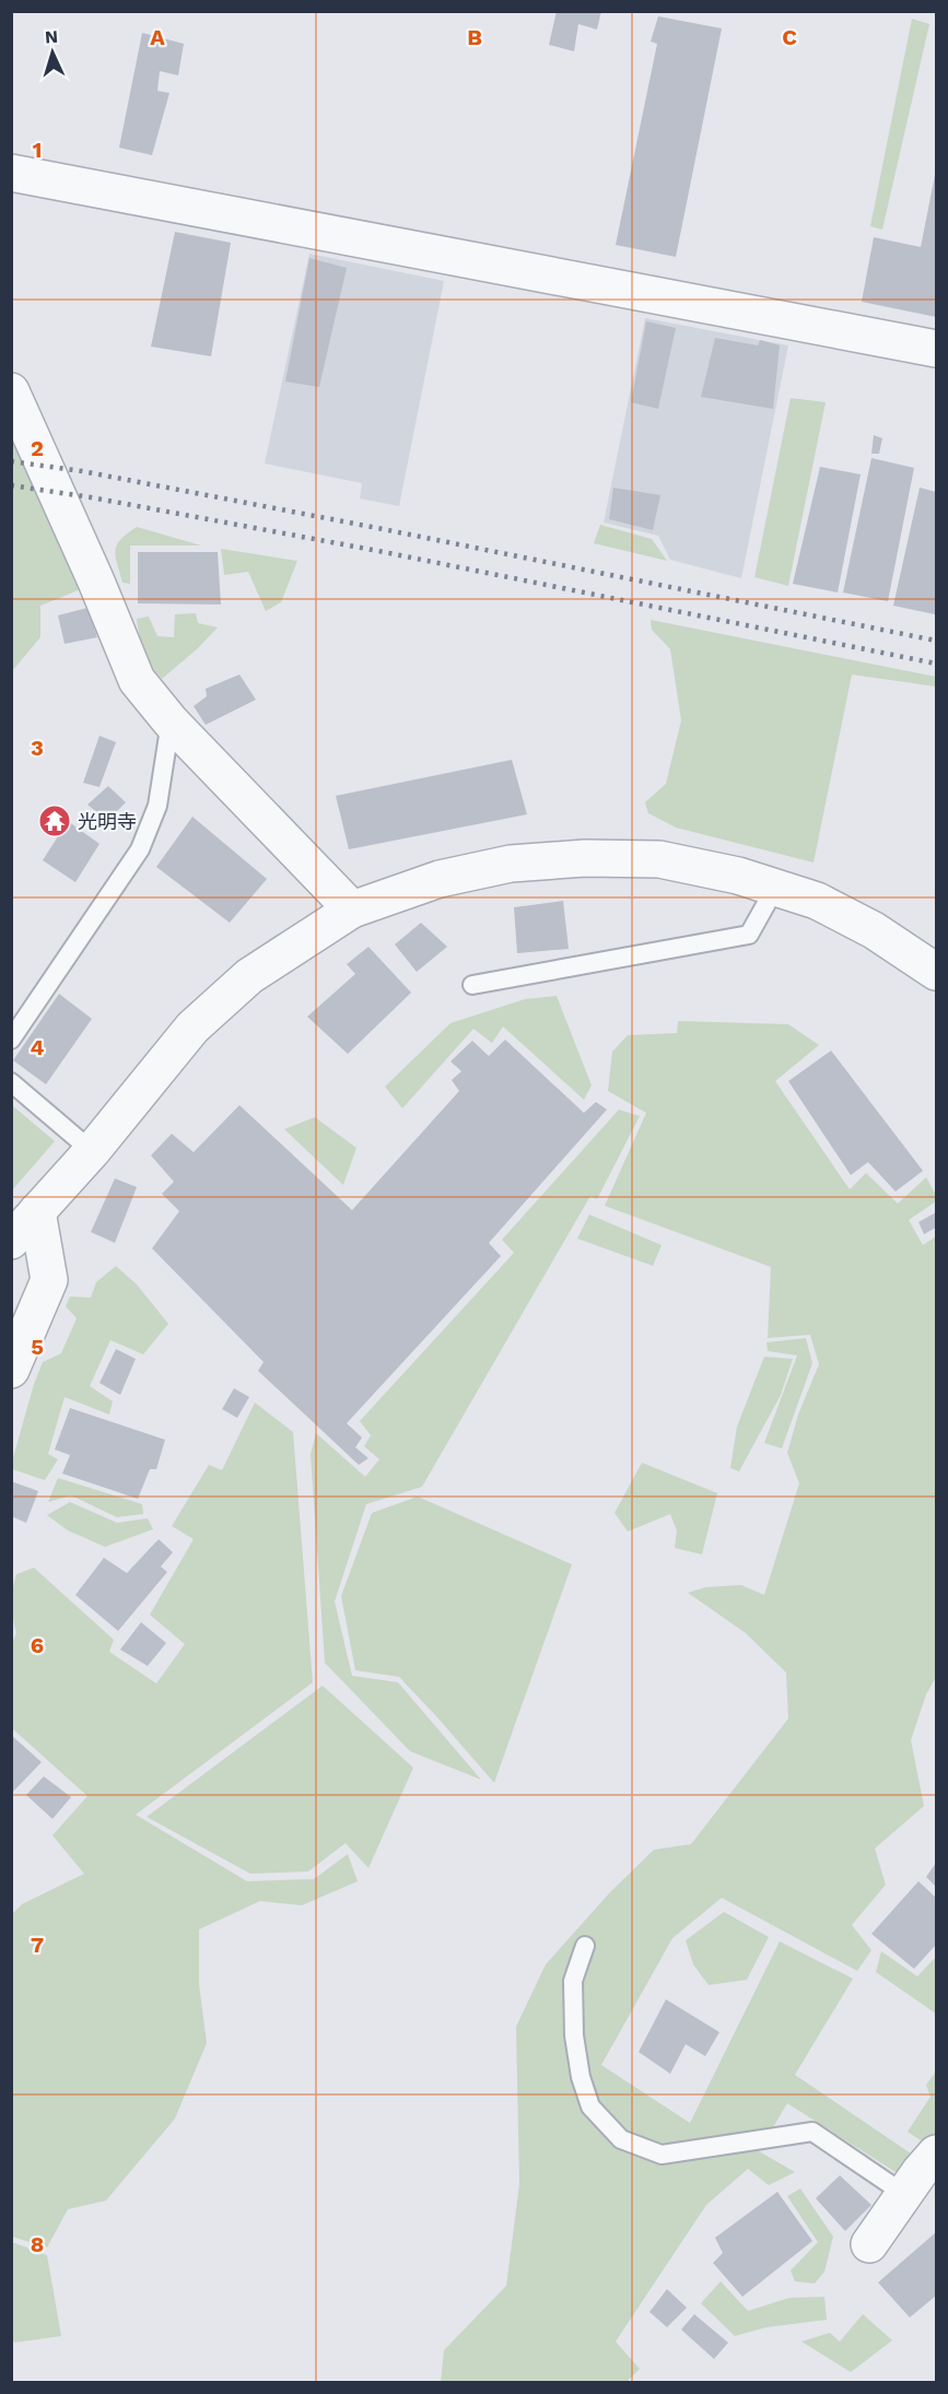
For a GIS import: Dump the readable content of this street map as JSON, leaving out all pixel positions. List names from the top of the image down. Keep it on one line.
{"places":{"temple":["光明寺"]},"north":"top","grid":{"columns":["A","B","C"],"rows":["1","2","3","4","5","6","7","8"]}}
